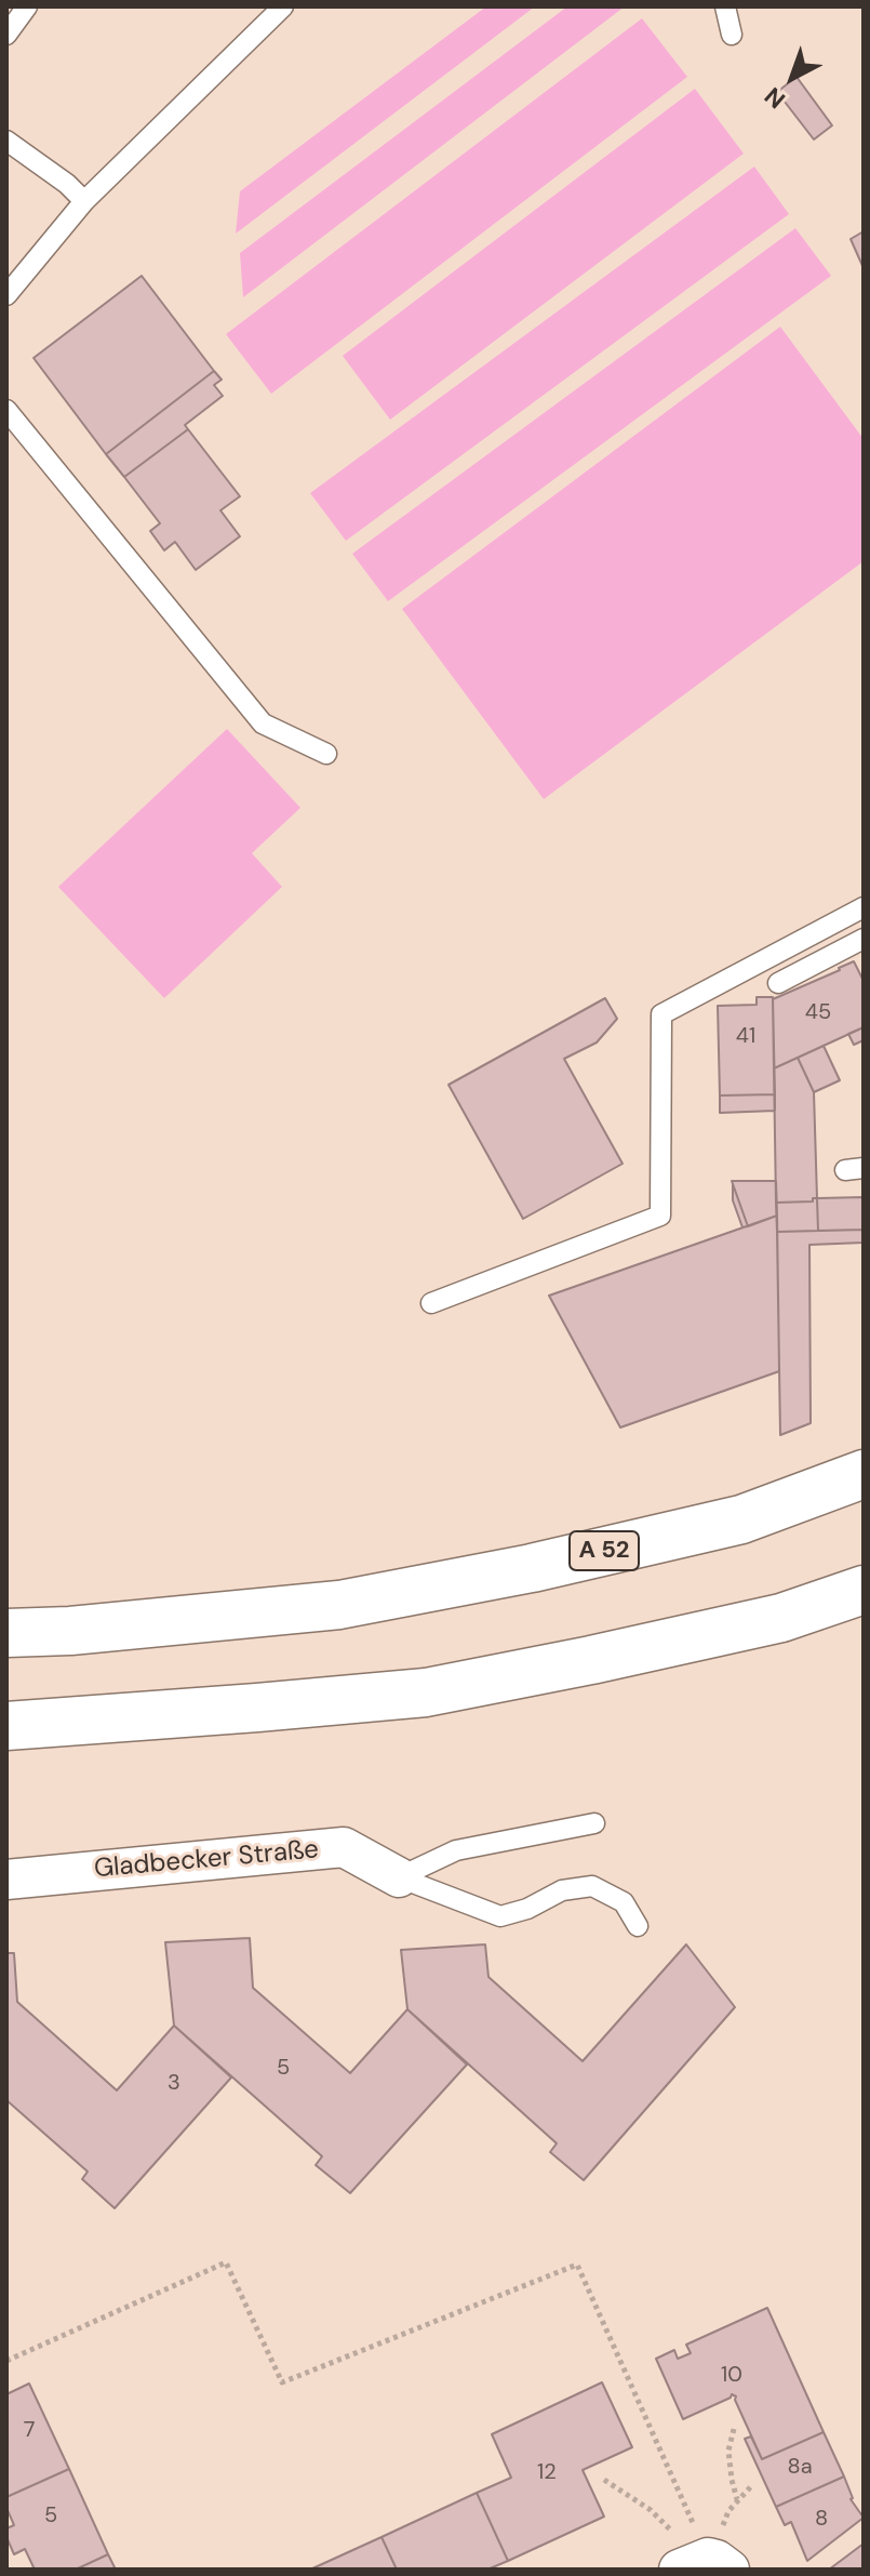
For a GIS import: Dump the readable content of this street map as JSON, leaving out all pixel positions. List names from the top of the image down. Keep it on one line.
{"streets":{"highway":["A 52"],"street":["Gladbecker Straße"]},"house_numbers":["45","41","5","3","10","7","8a","12","5","8"],"north":"bottom left"}
